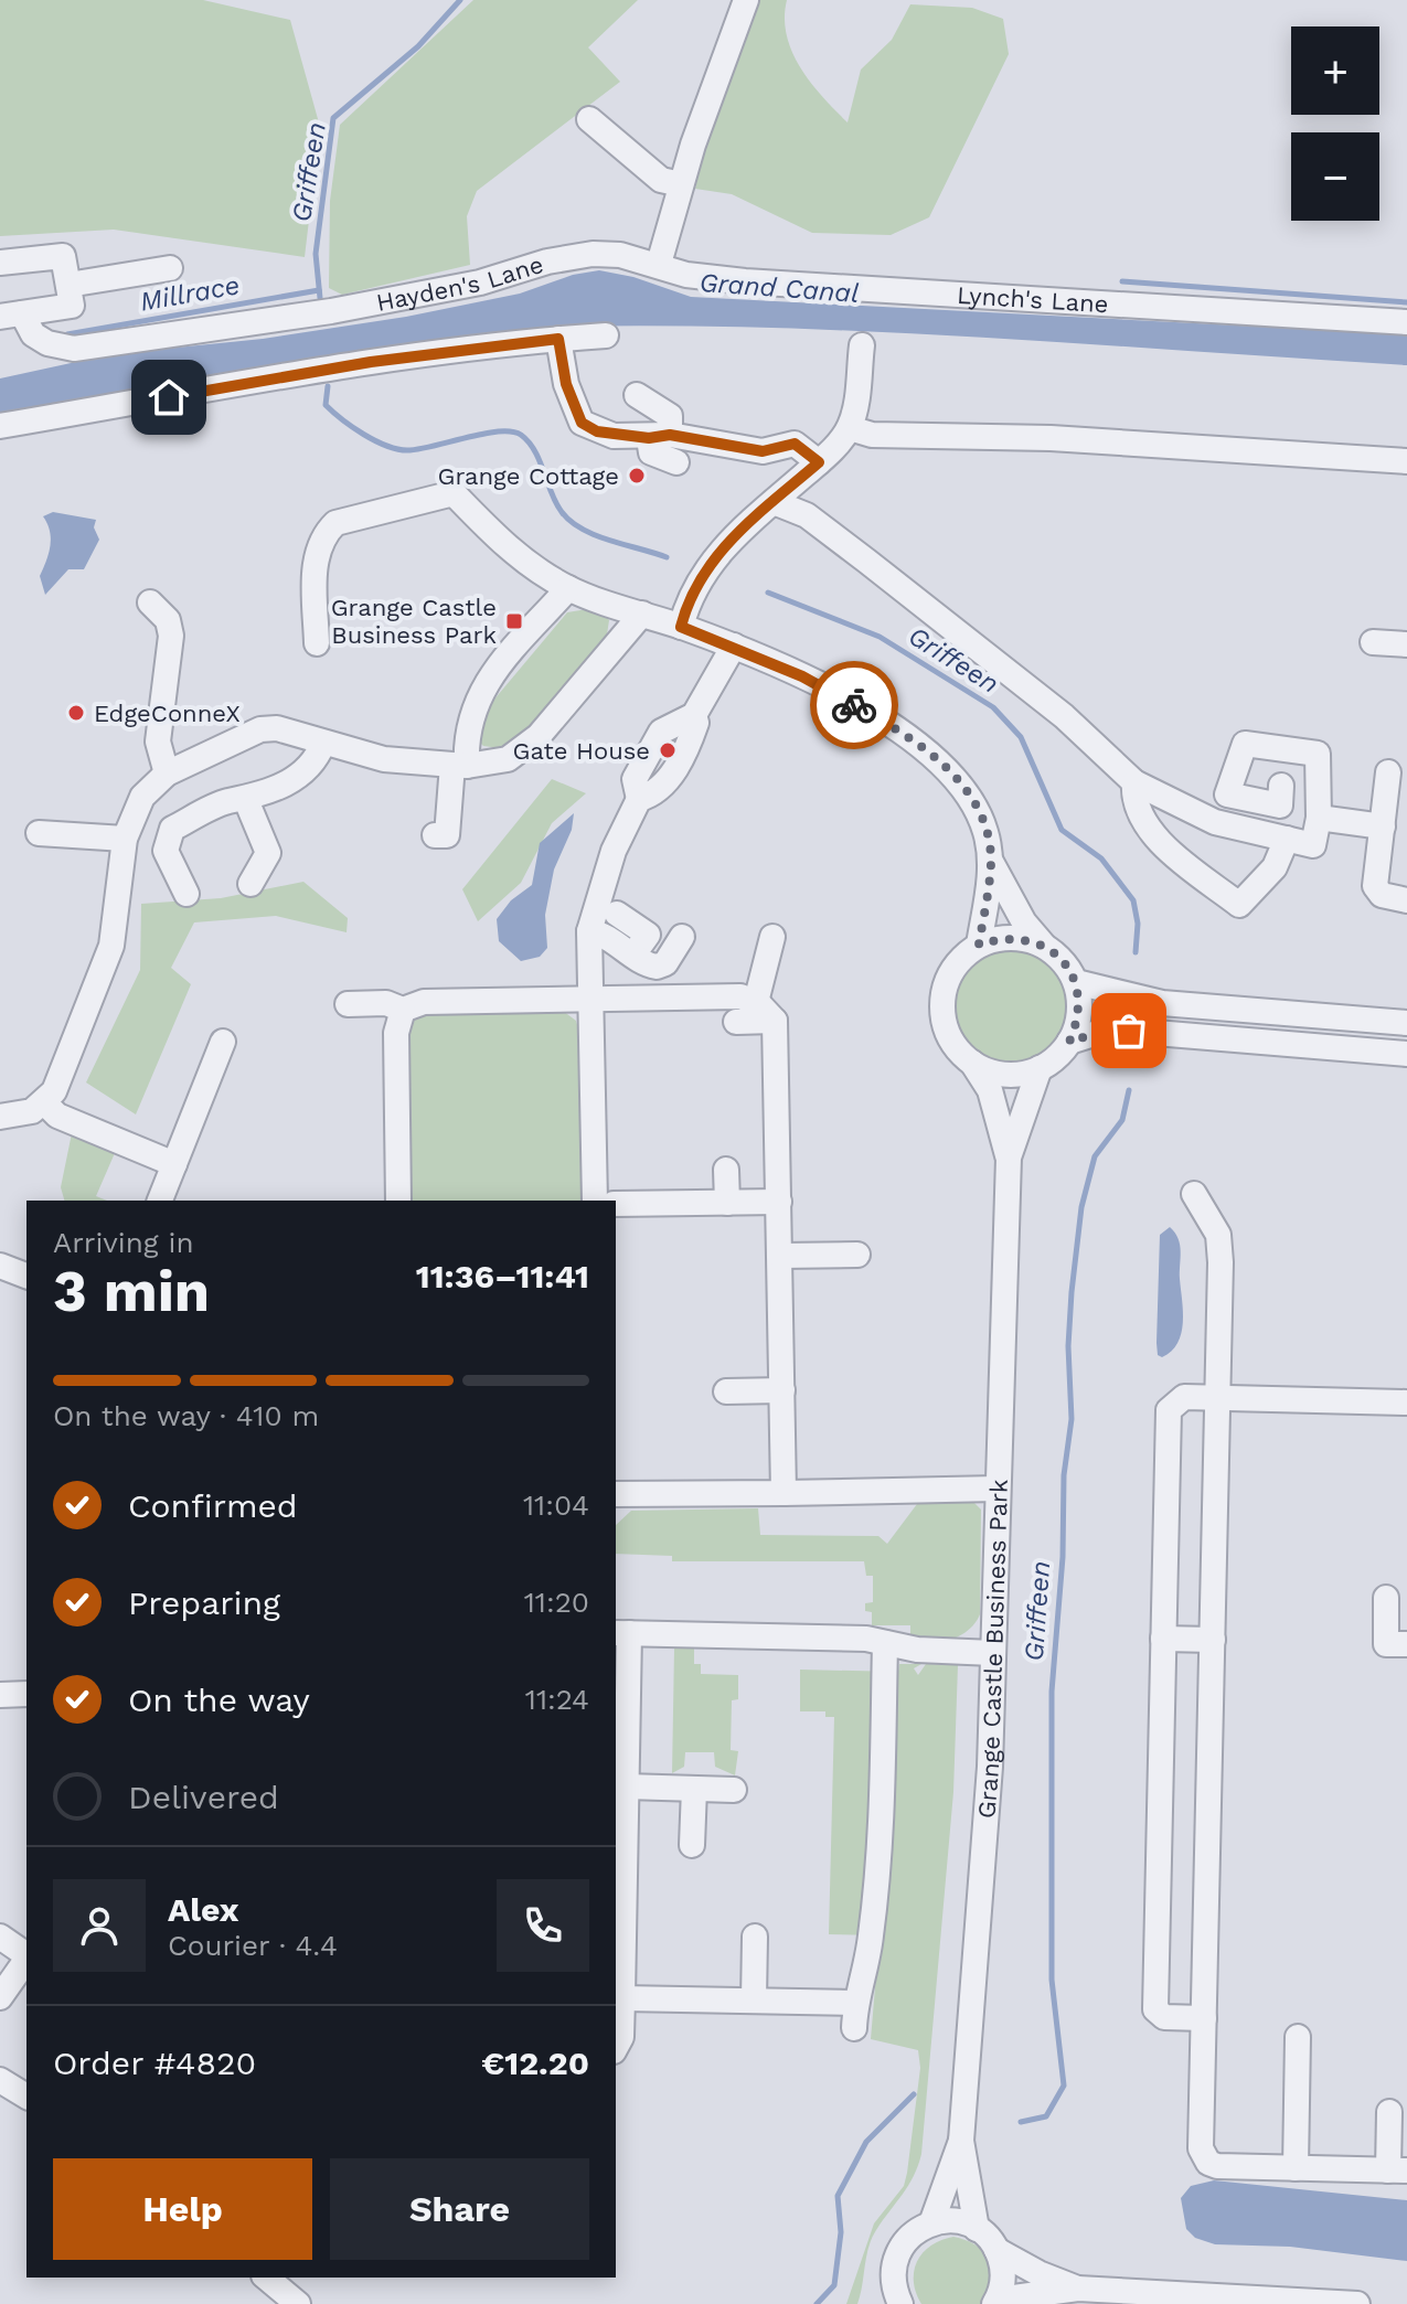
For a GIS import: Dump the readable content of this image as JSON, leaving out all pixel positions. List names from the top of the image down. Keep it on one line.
{"streets":{"street":["Hayden's Lane","Lynch's Lane","Grange Castle Business Park"]},"crossings":[["Hayden's Lane","Lynch's Lane"]],"water":["Griffeen","Grand Canal","Millrace"],"places":{"other":["Grange Cottage","EdgeConneX","Gate House"],"transit":["Grange Castle Business Park"]},"page":{"map_buttons":["+","−"],"heading":["3 min","Arriving in","11:36–11:41"],"panel":["Alex","Courier · 4.4","Order #4820","€12.20"],"bar":"On the way · 410 m","list":[["Confirmed","11:04"],["Preparing","11:20"],["On the way","11:24"],"Delivered"],"buttons":["Help","Share"]}}
